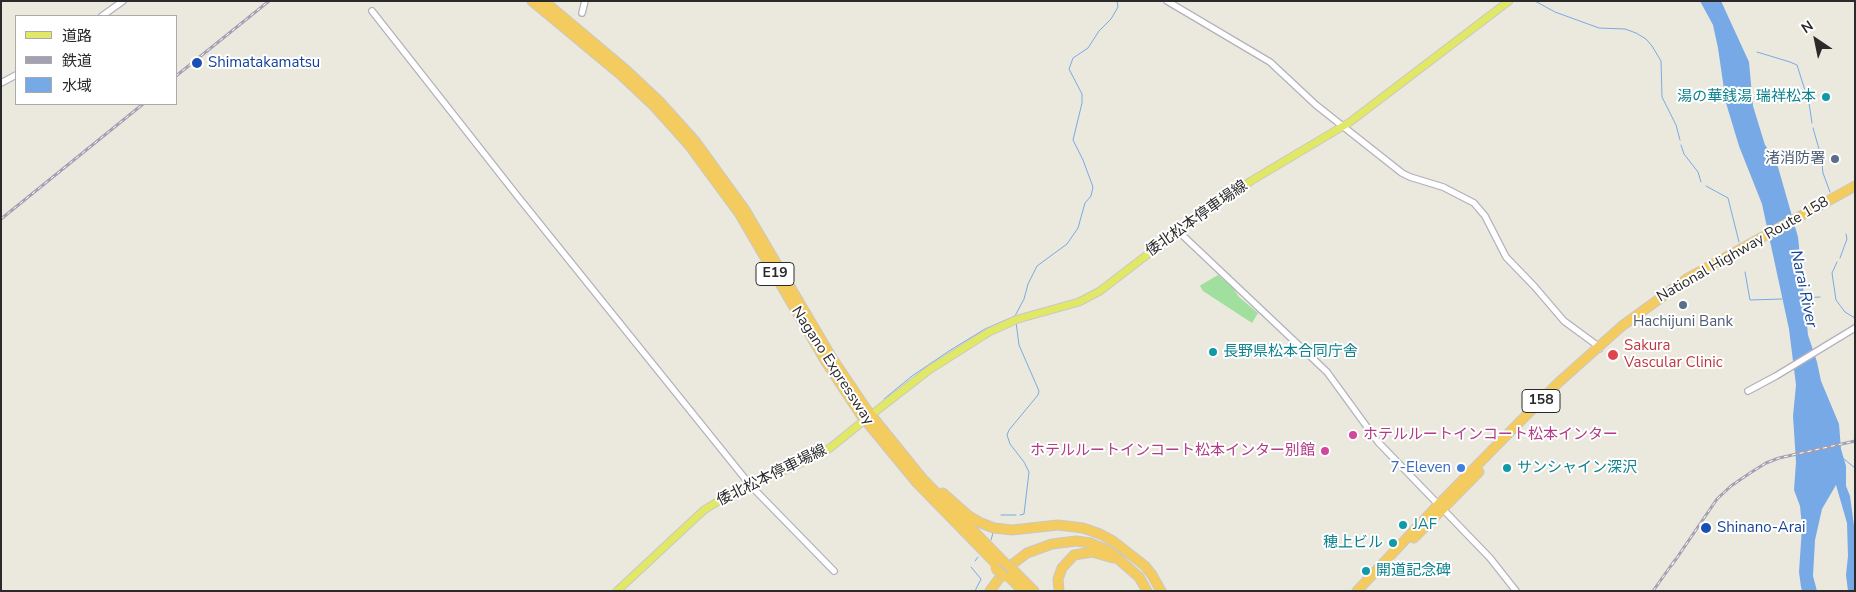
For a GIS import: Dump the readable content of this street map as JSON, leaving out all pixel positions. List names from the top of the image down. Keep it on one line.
{"streets":{"highway":["National Highway Route 158","E19","Nagano Expressway","158"],"main road":["倭北松本停車場線"]},"water":["Narai River"],"places":["Shimatakamatsu","湯の華銭湯 瑞祥松本","渚消防署","Hachijuni Bank","長野県松本合同庁舎","Sakura Vascular Clinic","ホテルルートインコート松本インター","ホテルルートインコート松本インター別館","7-Eleven","サンシャイン深沢","JAF","Shinano-Arai","穂上ビル","開道記念碑"],"legend":["道路","鉄道","水域"],"north":"top left"}
